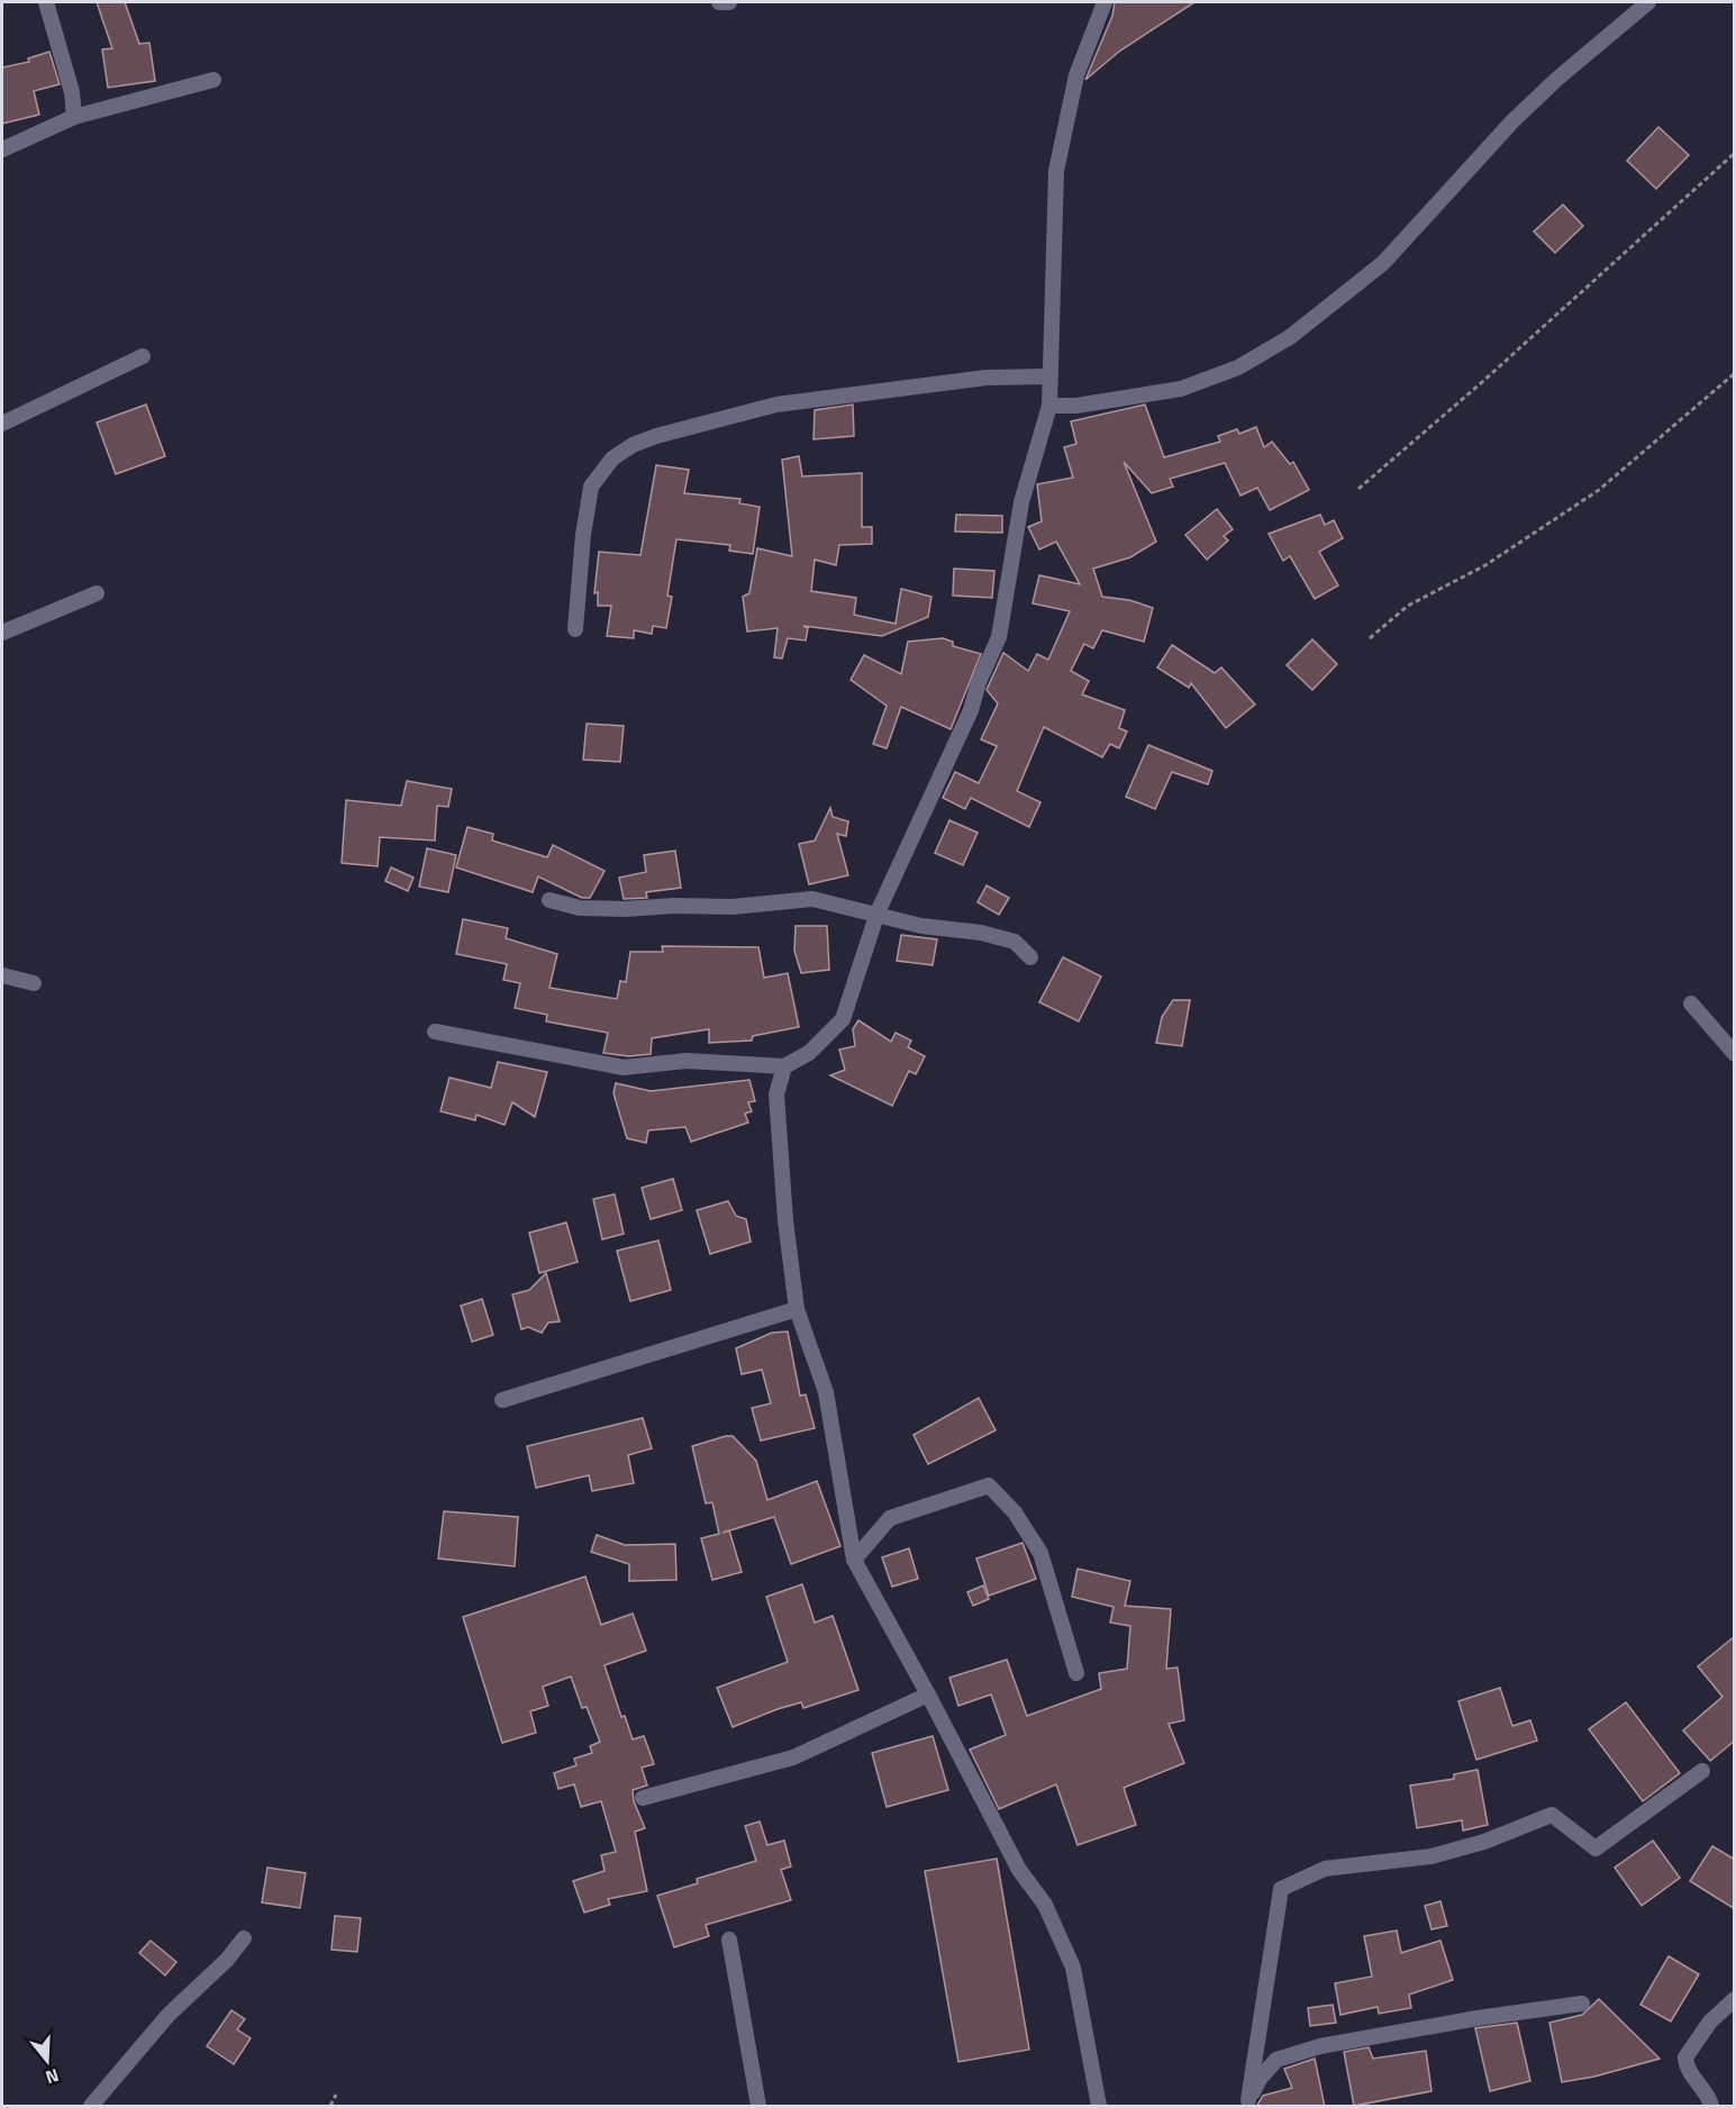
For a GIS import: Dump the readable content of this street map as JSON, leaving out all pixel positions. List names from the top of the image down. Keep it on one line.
{"north":"bottom"}
